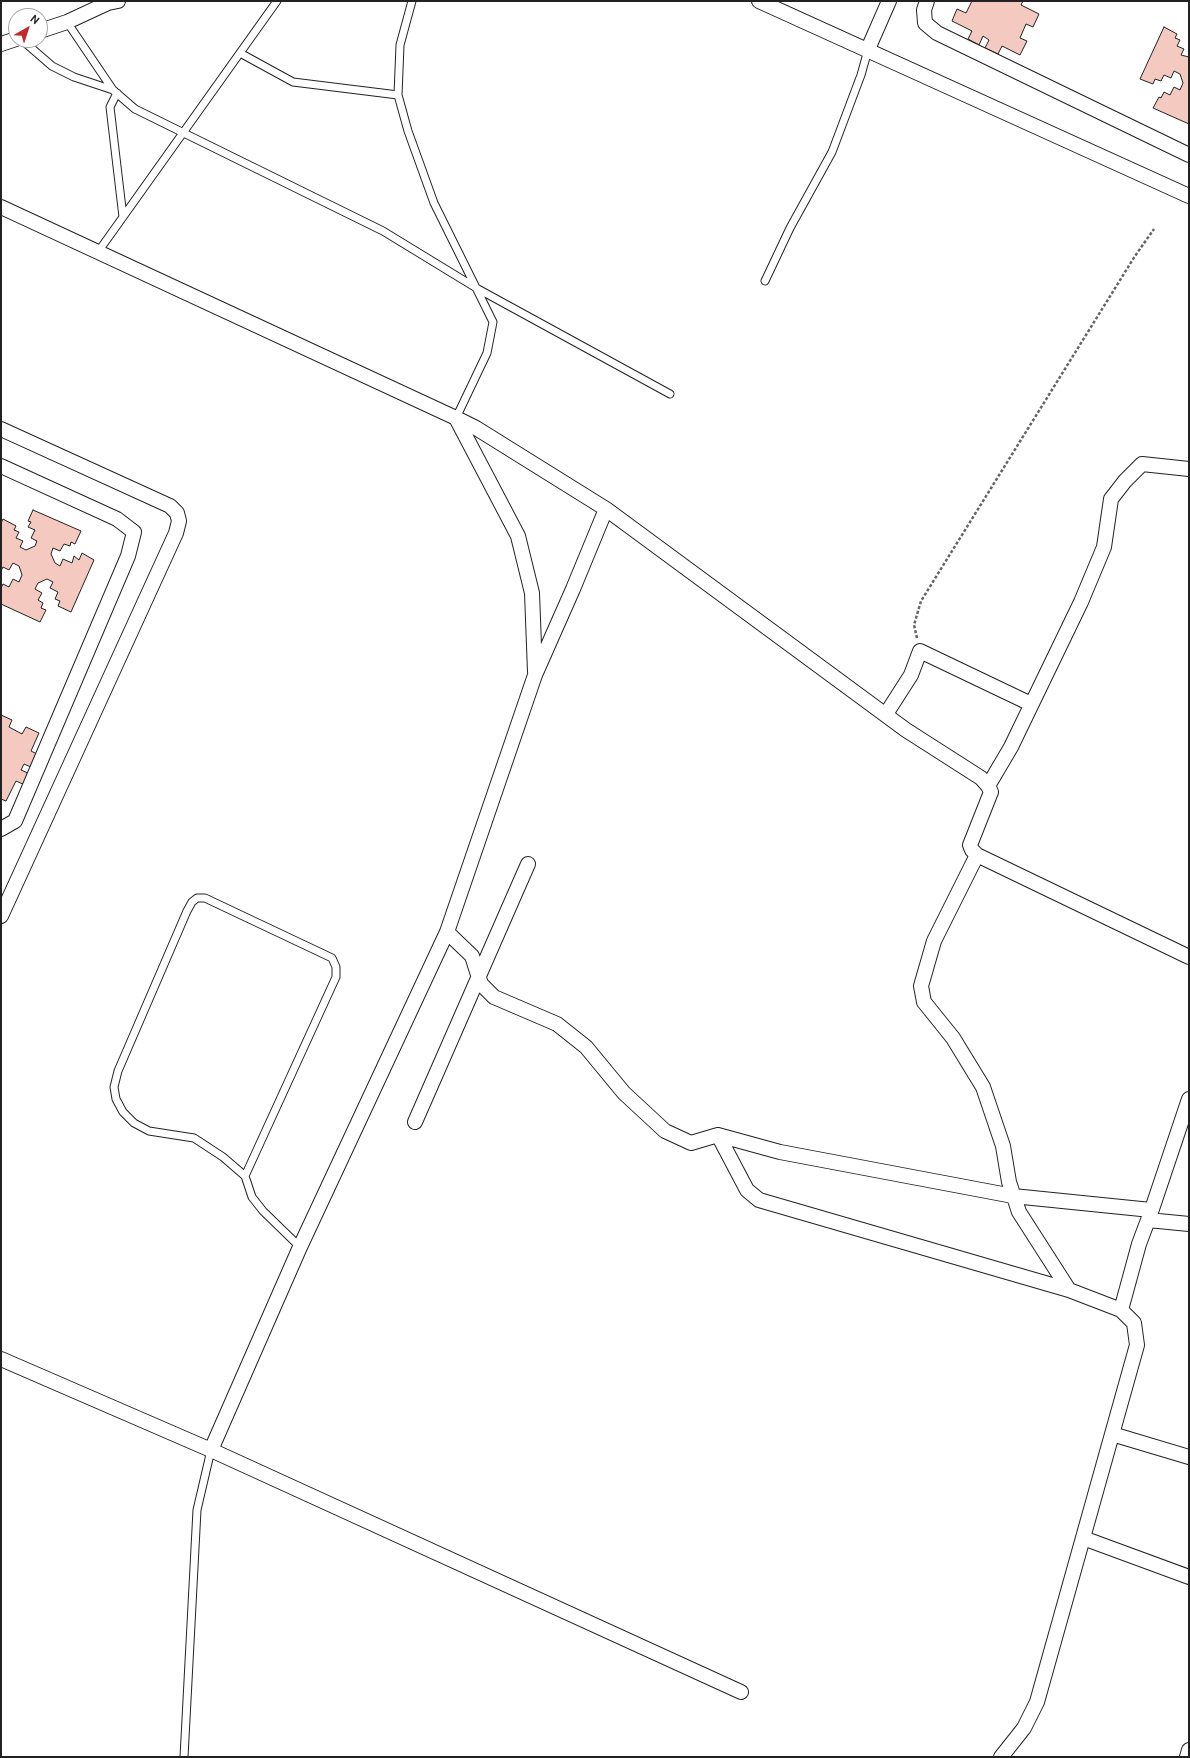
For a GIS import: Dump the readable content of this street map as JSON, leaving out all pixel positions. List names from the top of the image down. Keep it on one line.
{"north":"top right"}
